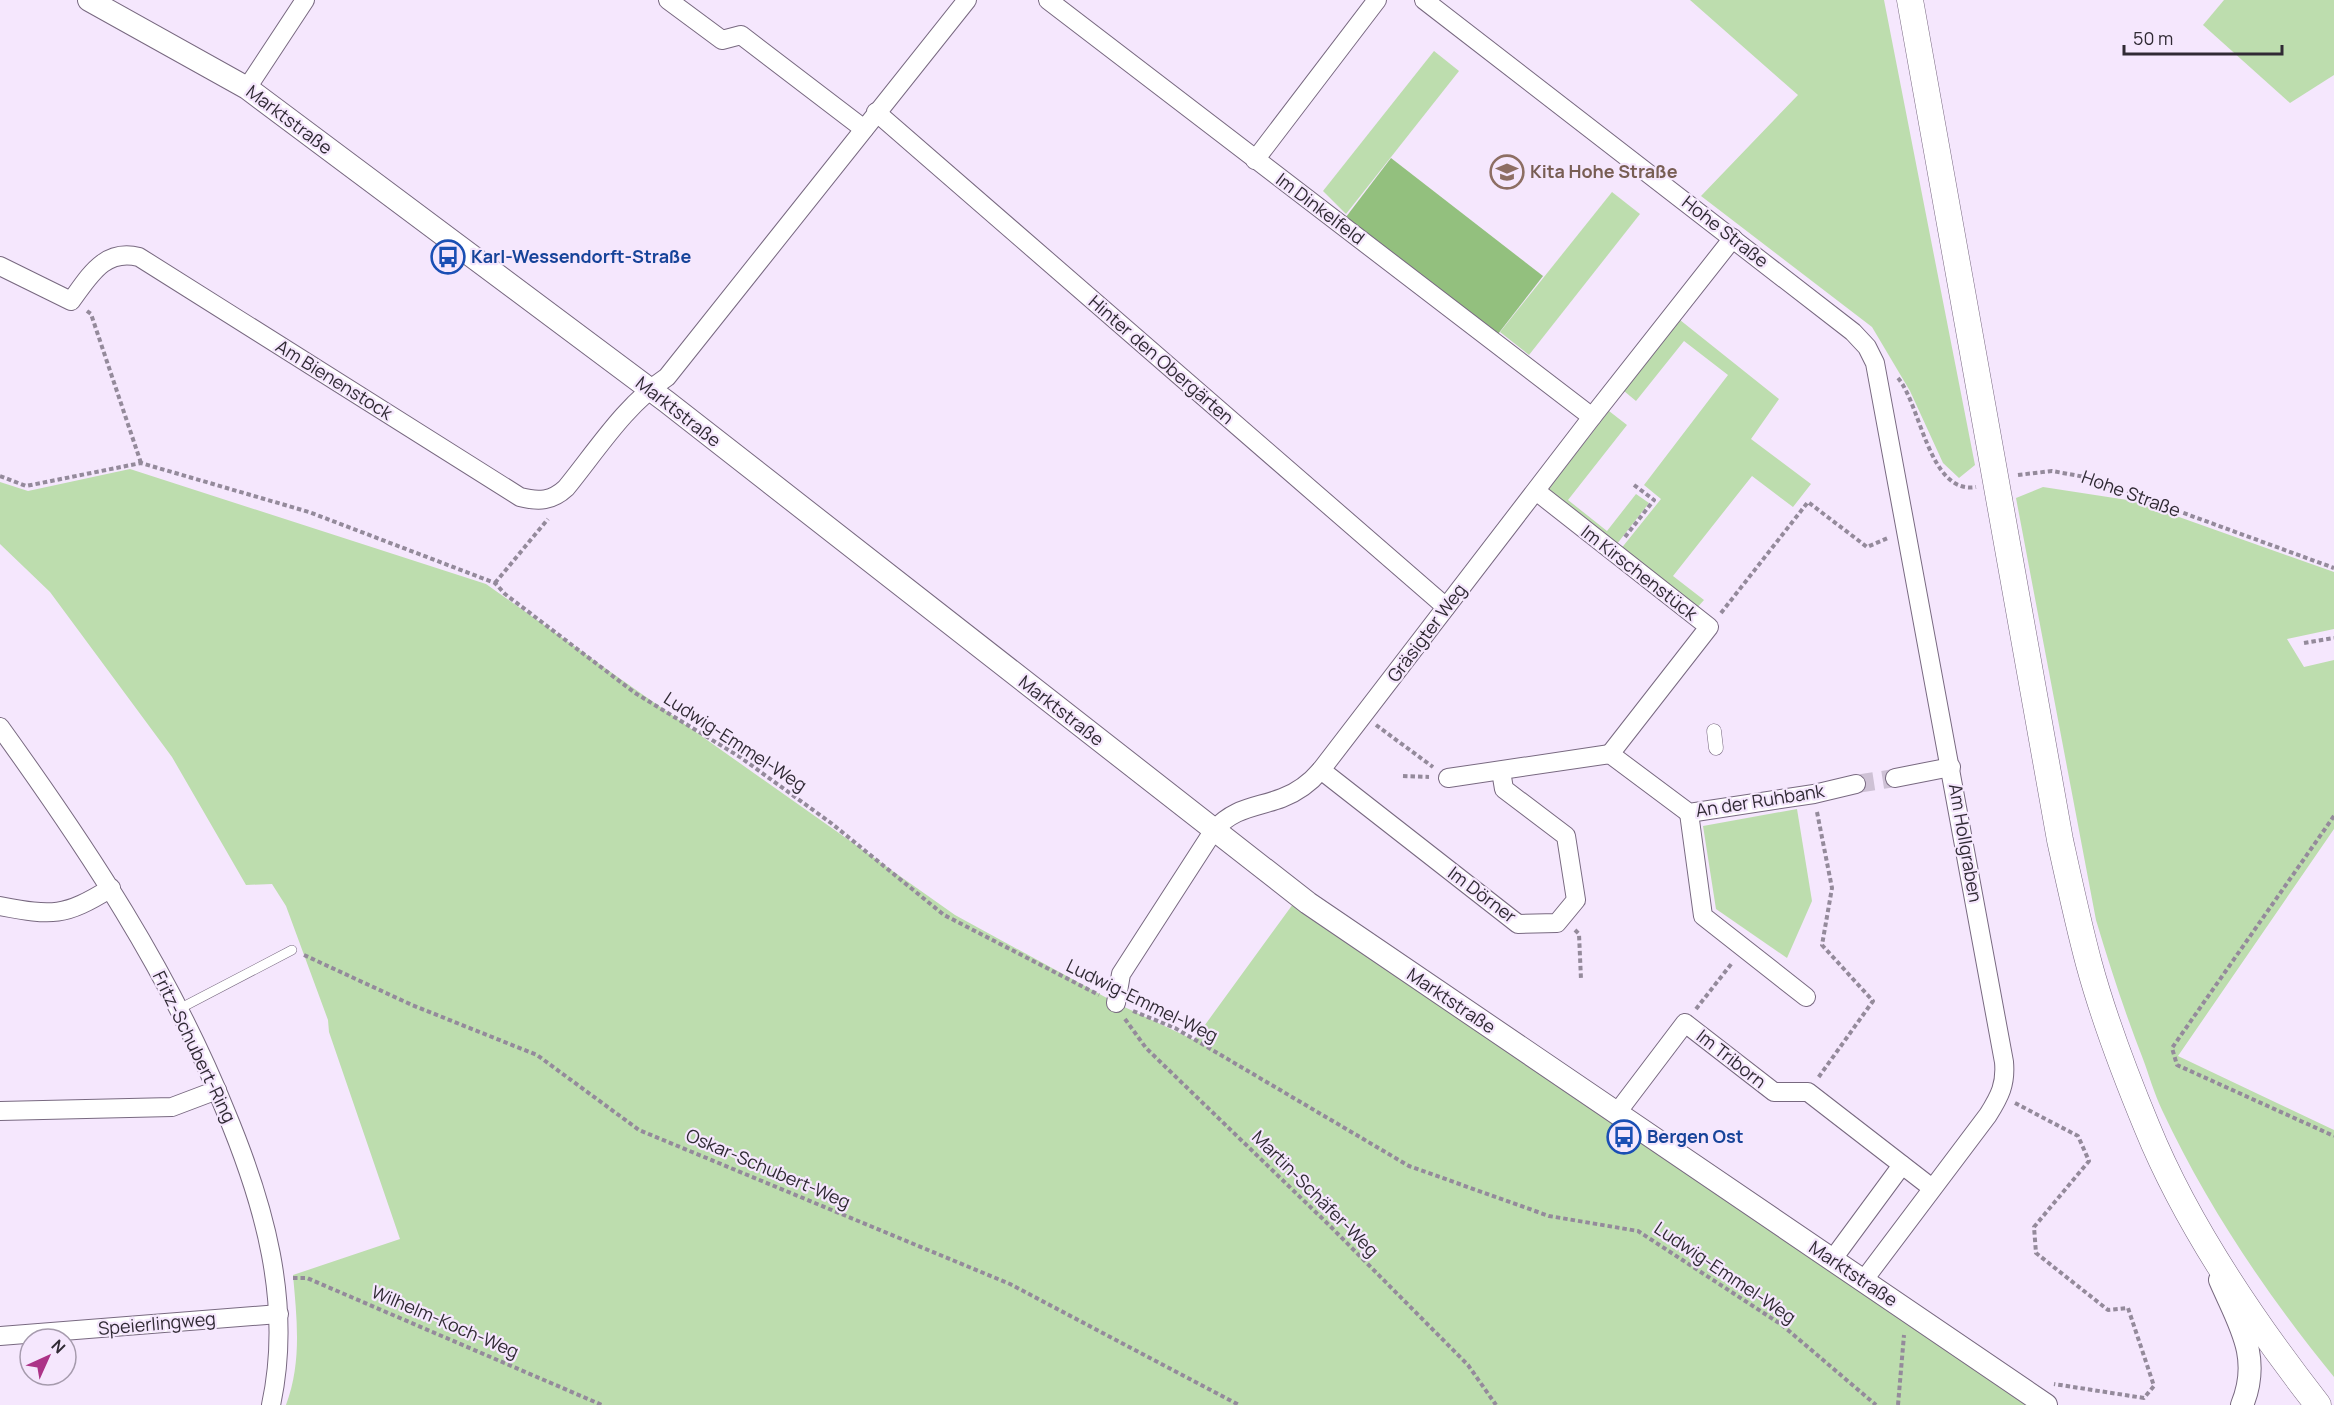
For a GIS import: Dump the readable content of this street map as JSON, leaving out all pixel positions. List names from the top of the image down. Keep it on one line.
{"streets":{"street":["Marktstraße","Im Dinkelfeld","Hohe Straße","Hinter den Obergärten","Am Bienenstock","Im Kirschenstück","Gräsigter Weg","An der Ruhbank","Am Hollgraben","Im Dörner","Fritz-Schubert-Ring","Im Triborn","Speierlingweg"],"path":["Ludwig-Emmel-Weg","Oskar-Schubert-Weg","Martin-Schäfer-Weg","Wilhelm-Koch-Weg"]},"crossings":[["Marktstraße","Gräsigter Weg"],["Marktstraße","Am Hollgraben"],["Marktstraße","Im Triborn"],["Im Dinkelfeld","Gräsigter Weg"],["Hohe Straße","Gräsigter Weg"],["Hohe Straße","Am Hollgraben"],["Hinter den Obergärten","Gräsigter Weg"],["Im Kirschenstück","Gräsigter Weg"],["Im Kirschenstück","An der Ruhbank"],["Gräsigter Weg","Ludwig-Emmel-Weg"],["Gräsigter Weg","Im Dörner"],["Gräsigter Weg","Martin-Schäfer-Weg"],["Ludwig-Emmel-Weg","Martin-Schäfer-Weg"],["Fritz-Schubert-Ring","Wilhelm-Koch-Weg"],["Fritz-Schubert-Ring","Speierlingweg"]],"places":{"school or university":["Kita Hohe Straße"],"bus stop":["Karl-Wessendorft-Straße","Bergen Ost"]},"scale_bar":"50 m","north":"top right"}
